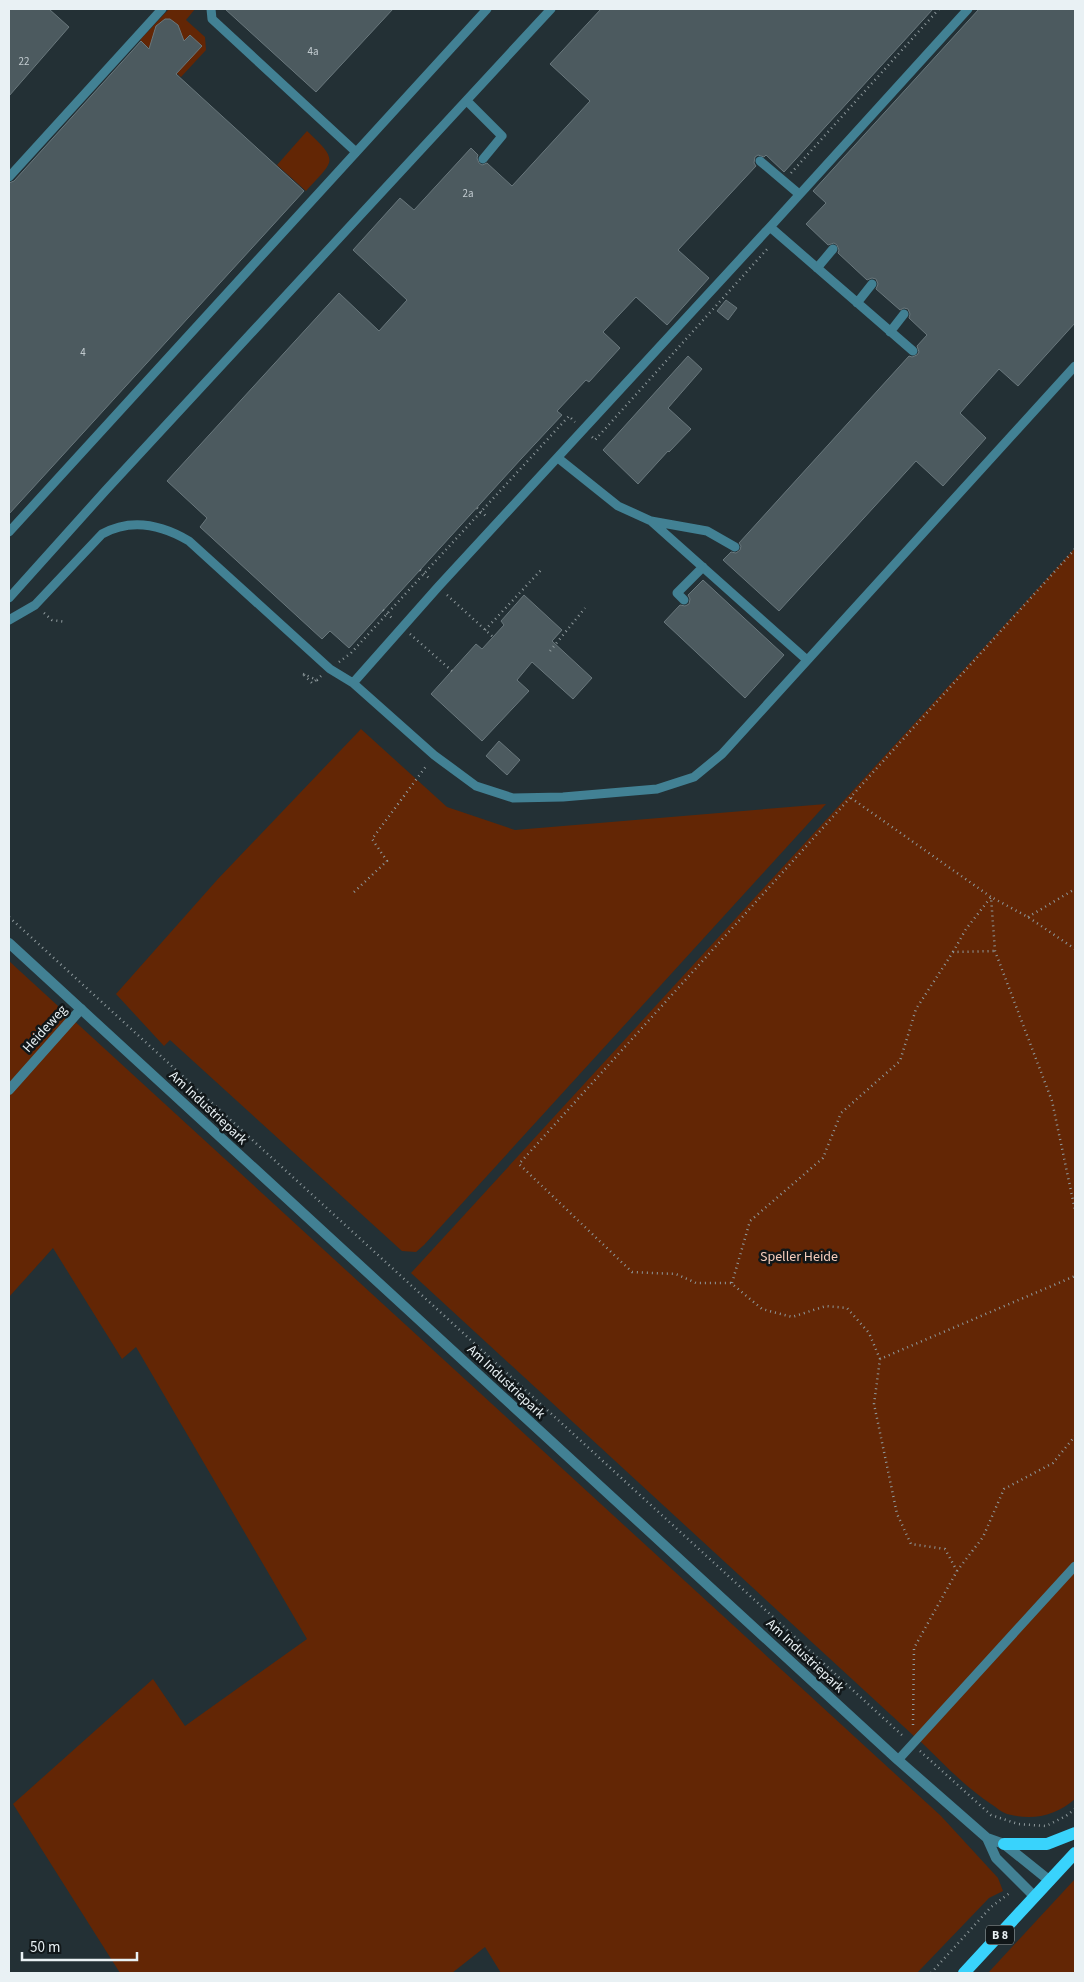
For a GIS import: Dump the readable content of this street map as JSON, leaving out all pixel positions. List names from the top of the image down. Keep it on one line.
{"streets":{"main road":["B 8"],"street":["Heideweg","Am Industriepark"]},"crossings":[["Heideweg","Am Industriepark"],["Am Industriepark","B 8"]],"parks":["Speller Heide"],"house_numbers":["4a","22","2a","4"],"scale_bar":"50 m"}
